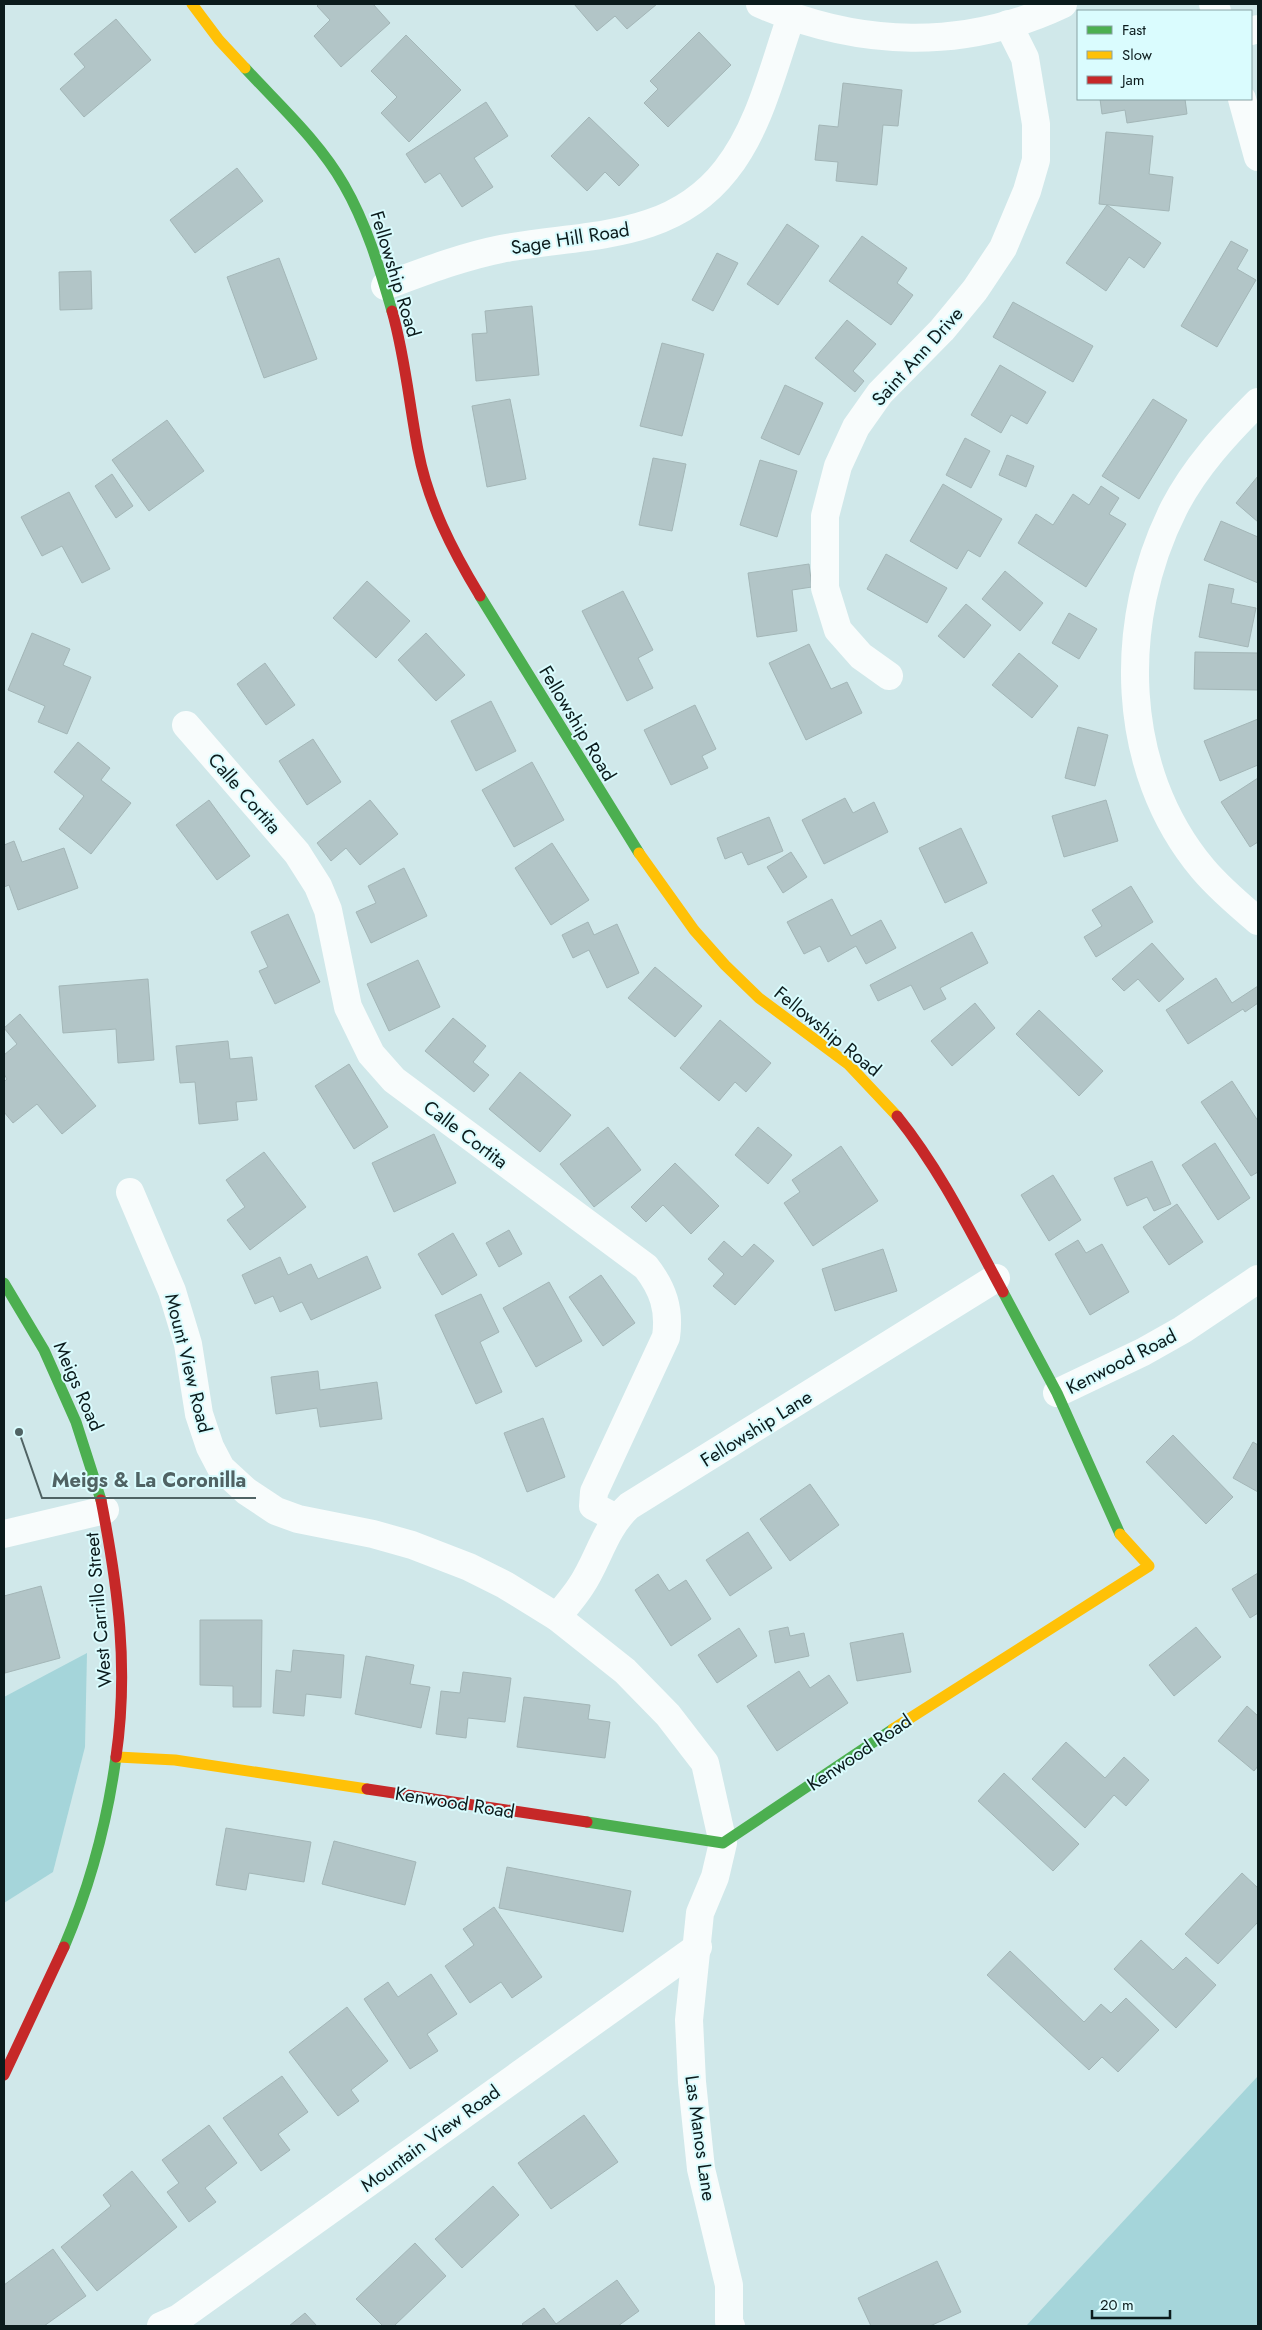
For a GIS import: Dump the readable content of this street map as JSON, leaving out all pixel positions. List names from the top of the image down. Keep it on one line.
{"streets":{"street":["Sage Hill Road","Fellowship Road","Saint Ann Drive","Calle Cortita","Kenwood Road","Mount View Road","Meigs Road","Fellowship Lane","West Carrillo Street","Mountain View Road","Las Manos Lane"]},"crossings":[["Sage Hill Road","Fellowship Road"],["Fellowship Road","Kenwood Road"],["Fellowship Road","Fellowship Lane"],["Calle Cortita","Fellowship Lane"],["Kenwood Road","West Carrillo Street"],["Kenwood Road","Las Manos Lane"],["Mount View Road","Fellowship Lane"],["Meigs Road","West Carrillo Street"],["Mountain View Road","Las Manos Lane"]],"places":["Meigs & La Coronilla"],"legend":["Fast","Slow","Jam"],"scale_bar":"20 m"}
